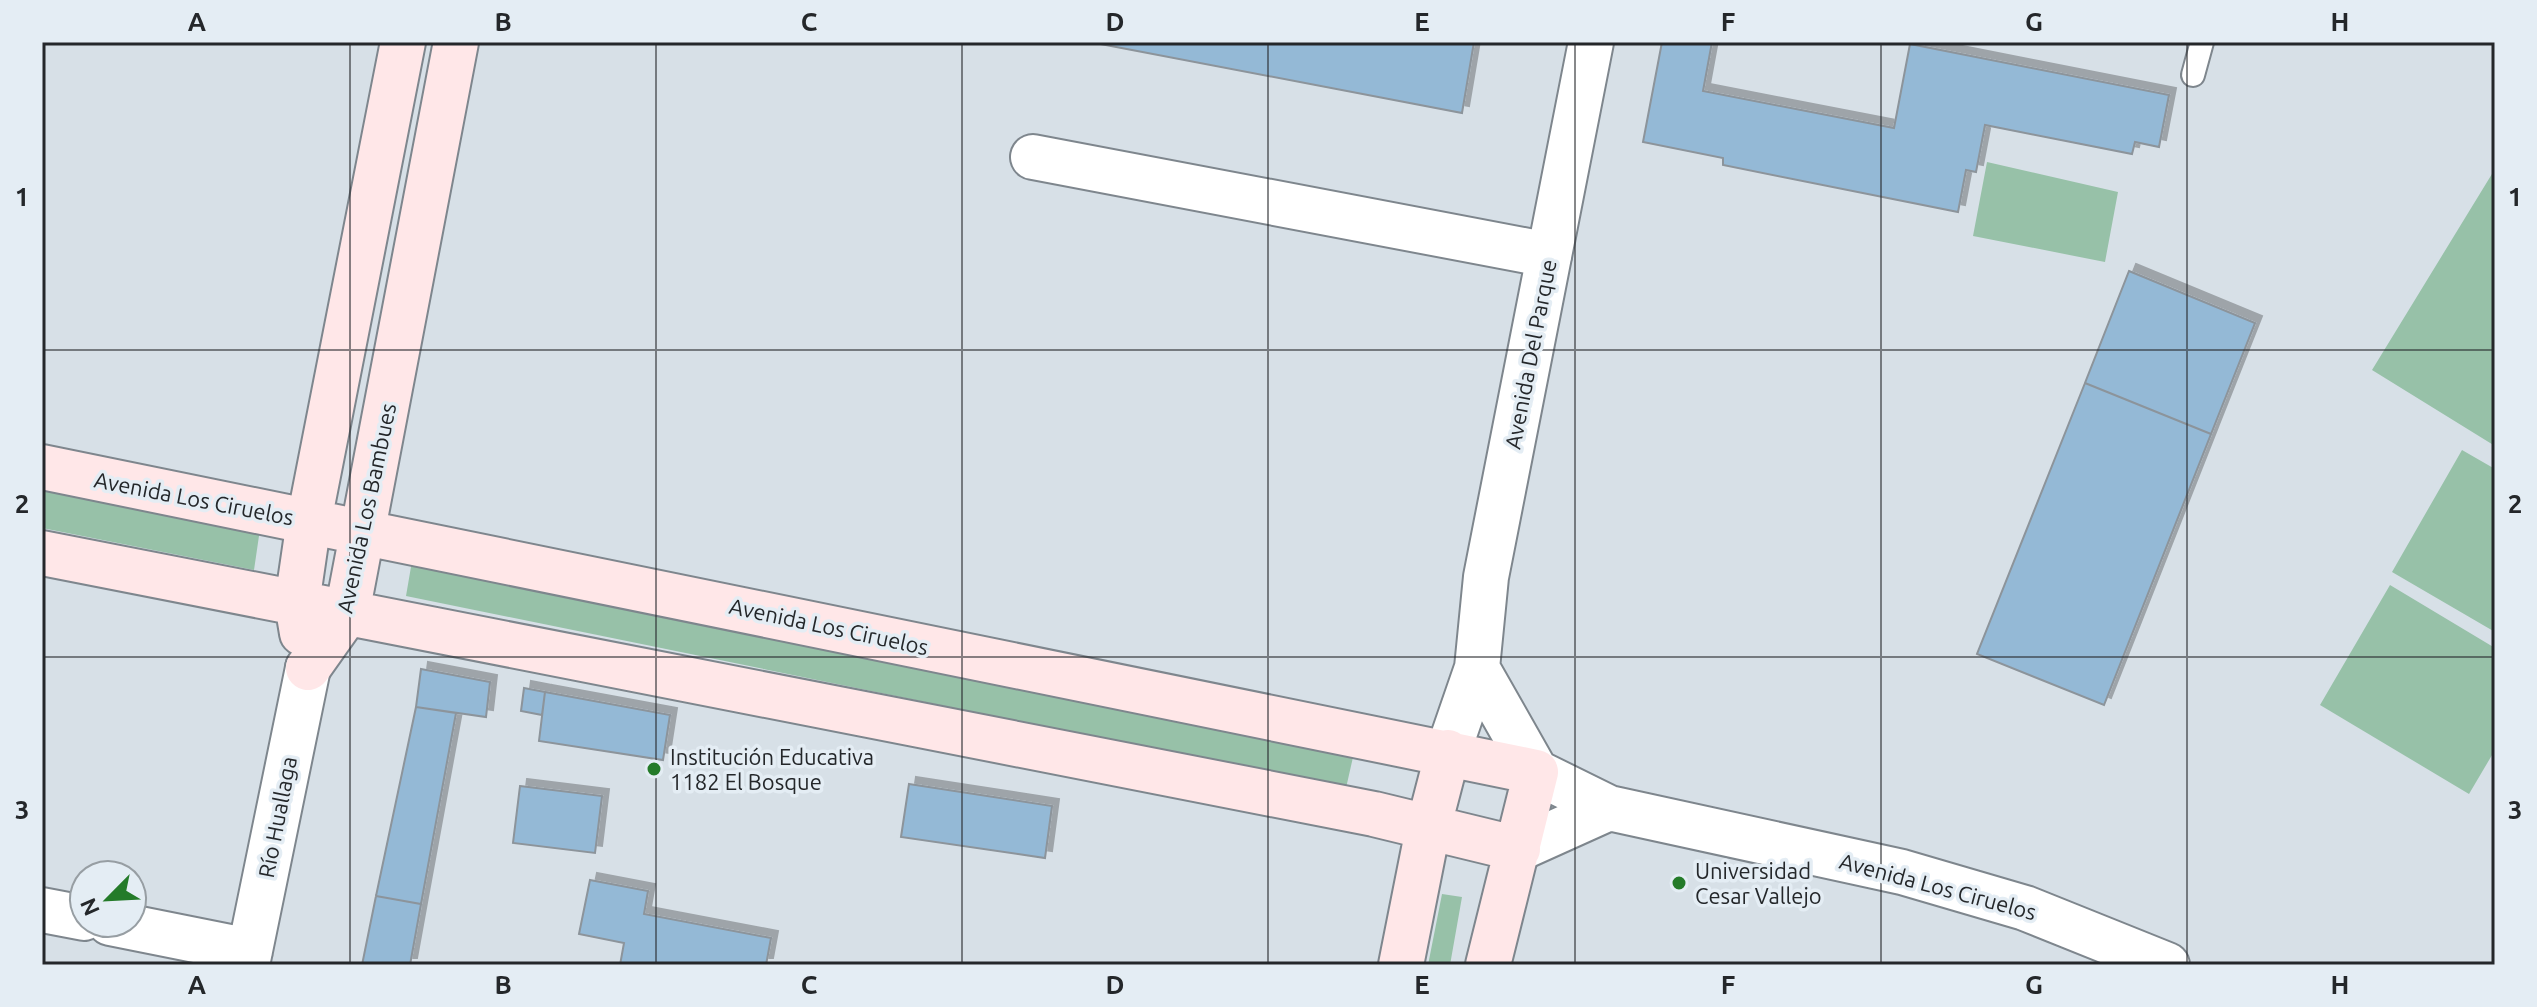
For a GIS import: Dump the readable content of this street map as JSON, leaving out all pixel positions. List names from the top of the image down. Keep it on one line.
{"streets":{"main road":["Avenida Del Parque","Avenida Los Ciruelos","Avenida Los Bambues"],"street":["Río Huallaga"]},"crossings":[["Avenida Del Parque","Avenida Los Ciruelos"],["Avenida Los Ciruelos","Avenida Los Bambues"],["Avenida Los Bambues","Río Huallaga"]],"places":["Institución Educativa 1182 El Bosque","Universidad Cesar Vallejo"],"north":"bottom left","grid":{"columns":["A","B","C","D","E","F","G","H"],"rows":["1","2","3"]}}
